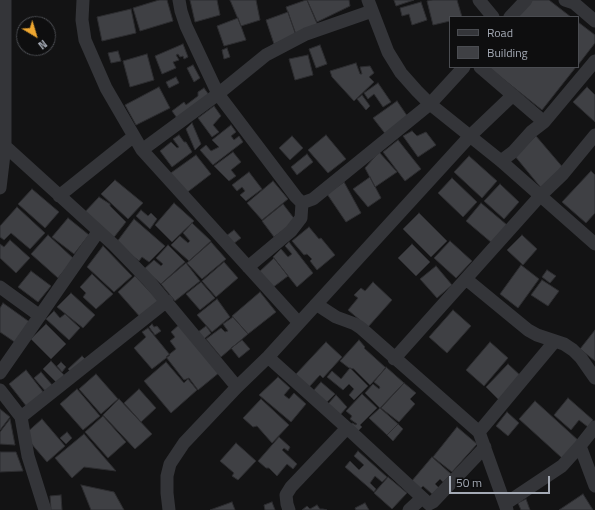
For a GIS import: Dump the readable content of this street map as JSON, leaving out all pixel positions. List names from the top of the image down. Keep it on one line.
{"legend":["Road","Building"],"scale_bar":"50 m","north":"bottom right"}
